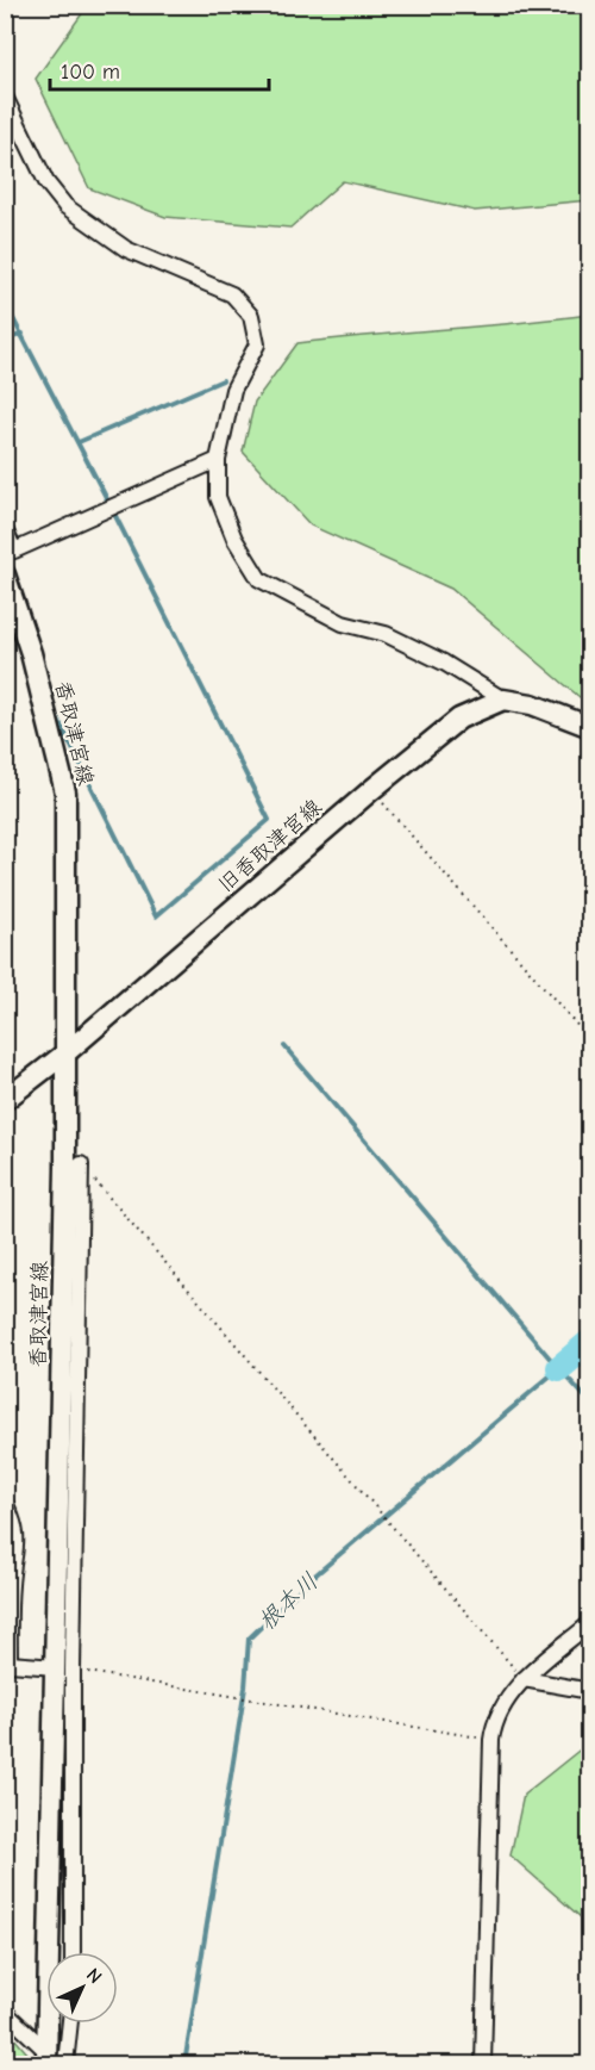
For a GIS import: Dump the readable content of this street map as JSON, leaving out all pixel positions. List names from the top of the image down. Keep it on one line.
{"streets":{"main road":["香取津宮線","旧香取津宮線"]},"crossings":[["香取津宮線","旧香取津宮線"]],"water":["根本川"],"scale_bar":"100 m","north":"top right"}
